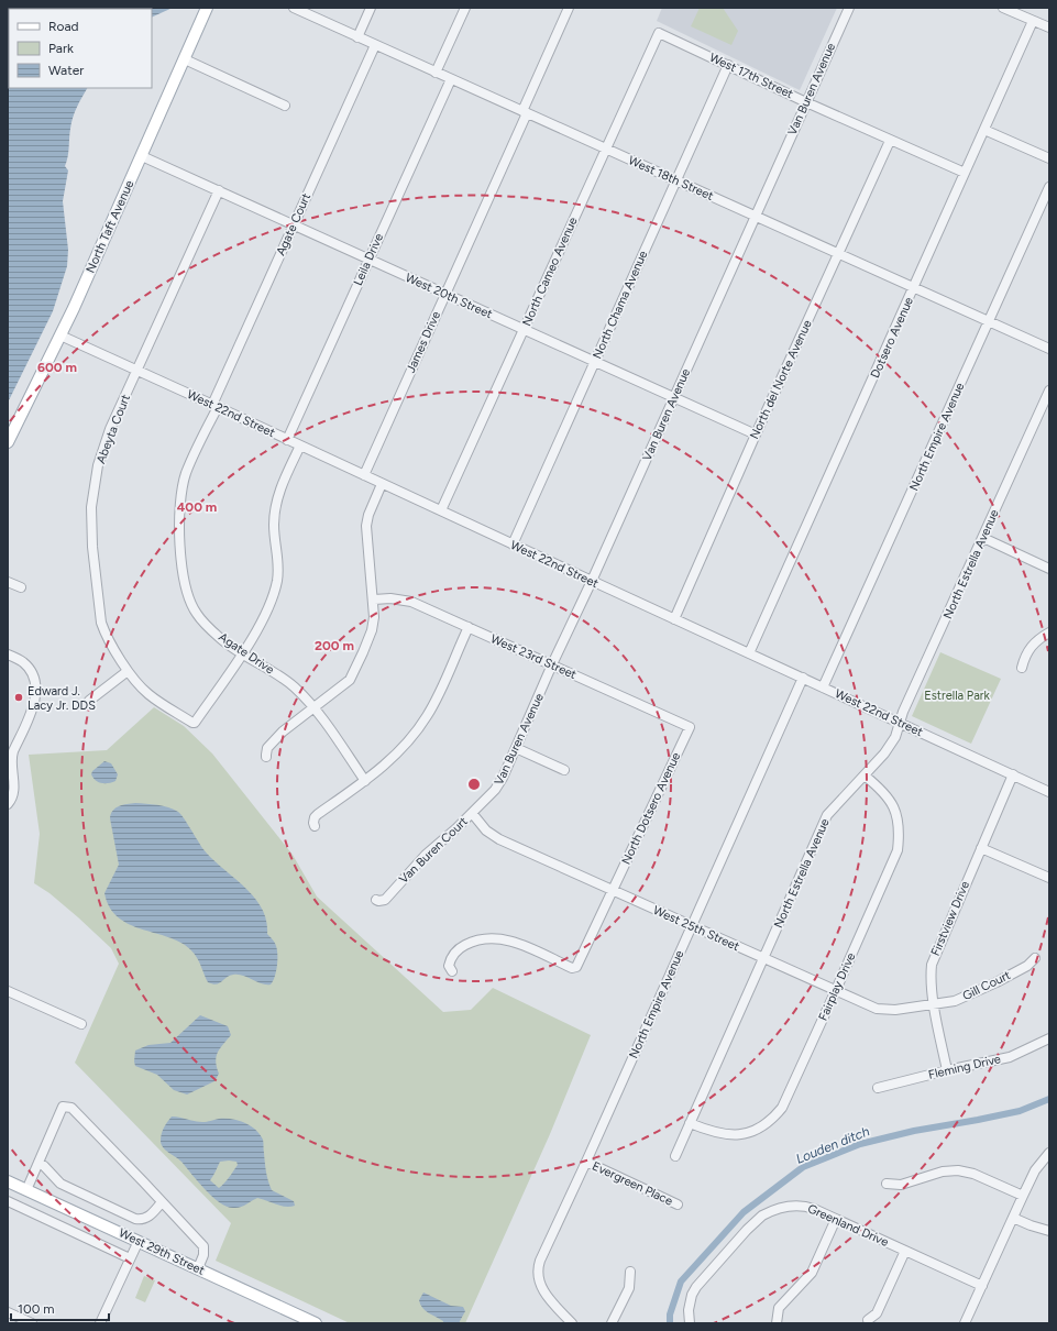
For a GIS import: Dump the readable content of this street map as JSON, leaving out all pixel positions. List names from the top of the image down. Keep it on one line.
{"streets":{"main road":["North Taft Avenue","West 29th Street"],"street":["West 17th Street","Van Buren Avenue","West 18th Street","Agate Court","Leila Drive","North Cameo Avenue","West 20th Street","North Chama Avenue","Dotsero Avenue","James Drive","North del Norte Avenue","West 22nd Street","Abeyta Court","North Empire Avenue","North Estrella Avenue","Agate Drive","West 23rd Street","North Dotsero Avenue","Van Buren Court","Firstview Drive","West 25th Street","Gill Court","Fairplay Drive","Fleming Drive","Evergreen Place","Greenland Drive"]},"crossings":[["West 17th Street","Van Buren Avenue"],["West 17th Street","North Cameo Avenue"],["West 17th Street","North Chama Avenue"],["West 17th Street","Dotsero Avenue"],["West 17th Street","North del Norte Avenue"],["Van Buren Avenue","West 18th Street"],["Van Buren Avenue","West 20th Street"],["Van Buren Avenue","West 22nd Street"],["Van Buren Avenue","West 23rd Street"],["Van Buren Avenue","Van Buren Court"],["Van Buren Avenue","West 25th Street"],["West 18th Street","Agate Court"],["West 18th Street","Leila Drive"],["West 18th Street","North Cameo Avenue"],["West 18th Street","North Chama Avenue"],["West 18th Street","Dotsero Avenue"],["West 18th Street","James Drive"],["West 18th Street","North del Norte Avenue"],["West 18th Street","North Empire Avenue"],["Agate Court","West 20th Street"],["Agate Court","West 22nd Street"],["Agate Court","Agate Drive"],["North Taft Avenue","West 20th Street"],["North Taft Avenue","West 22nd Street"],["Leila Drive","West 20th Street"],["Leila Drive","West 22nd Street"],["North Cameo Avenue","West 20th Street"],["North Cameo Avenue","West 22nd Street"],["West 20th Street","North Chama Avenue"],["West 20th Street","James Drive"],["West 20th Street","North del Norte Avenue"],["West 20th Street","Abeyta Court"],["North Chama Avenue","West 22nd Street"],["Dotsero Avenue","West 22nd Street"],["James Drive","West 22nd Street"],["North del Norte Avenue","West 22nd Street"],["West 22nd Street","Abeyta Court"],["West 22nd Street","North Empire Avenue"],["West 22nd Street","North Estrella Avenue"],["West 22nd Street","Agate Drive"],["West 22nd Street","Firstview Drive"],["Abeyta Court","Agate Drive"],["North Empire Avenue","West 25th Street"],["North Empire Avenue","Evergreen Place"],["North Estrella Avenue","West 25th Street"],["North Estrella Avenue","Fairplay Drive"],["West 23rd Street","North Dotsero Avenue"],["North Dotsero Avenue","West 25th Street"],["Van Buren Court","West 25th Street"],["Firstview Drive","West 25th Street"],["Firstview Drive","Gill Court"],["Firstview Drive","Fleming Drive"],["West 25th Street","Gill Court"],["West 25th Street","Fairplay Drive"]],"water":["Louden ditch"],"parks":["Estrella Park"],"places":["Edward J. Lacy Jr. DDS"],"legend":["Road","Park","Water"],"scale_bar":"100 m","rings":["600 m","400 m","200 m"]}
